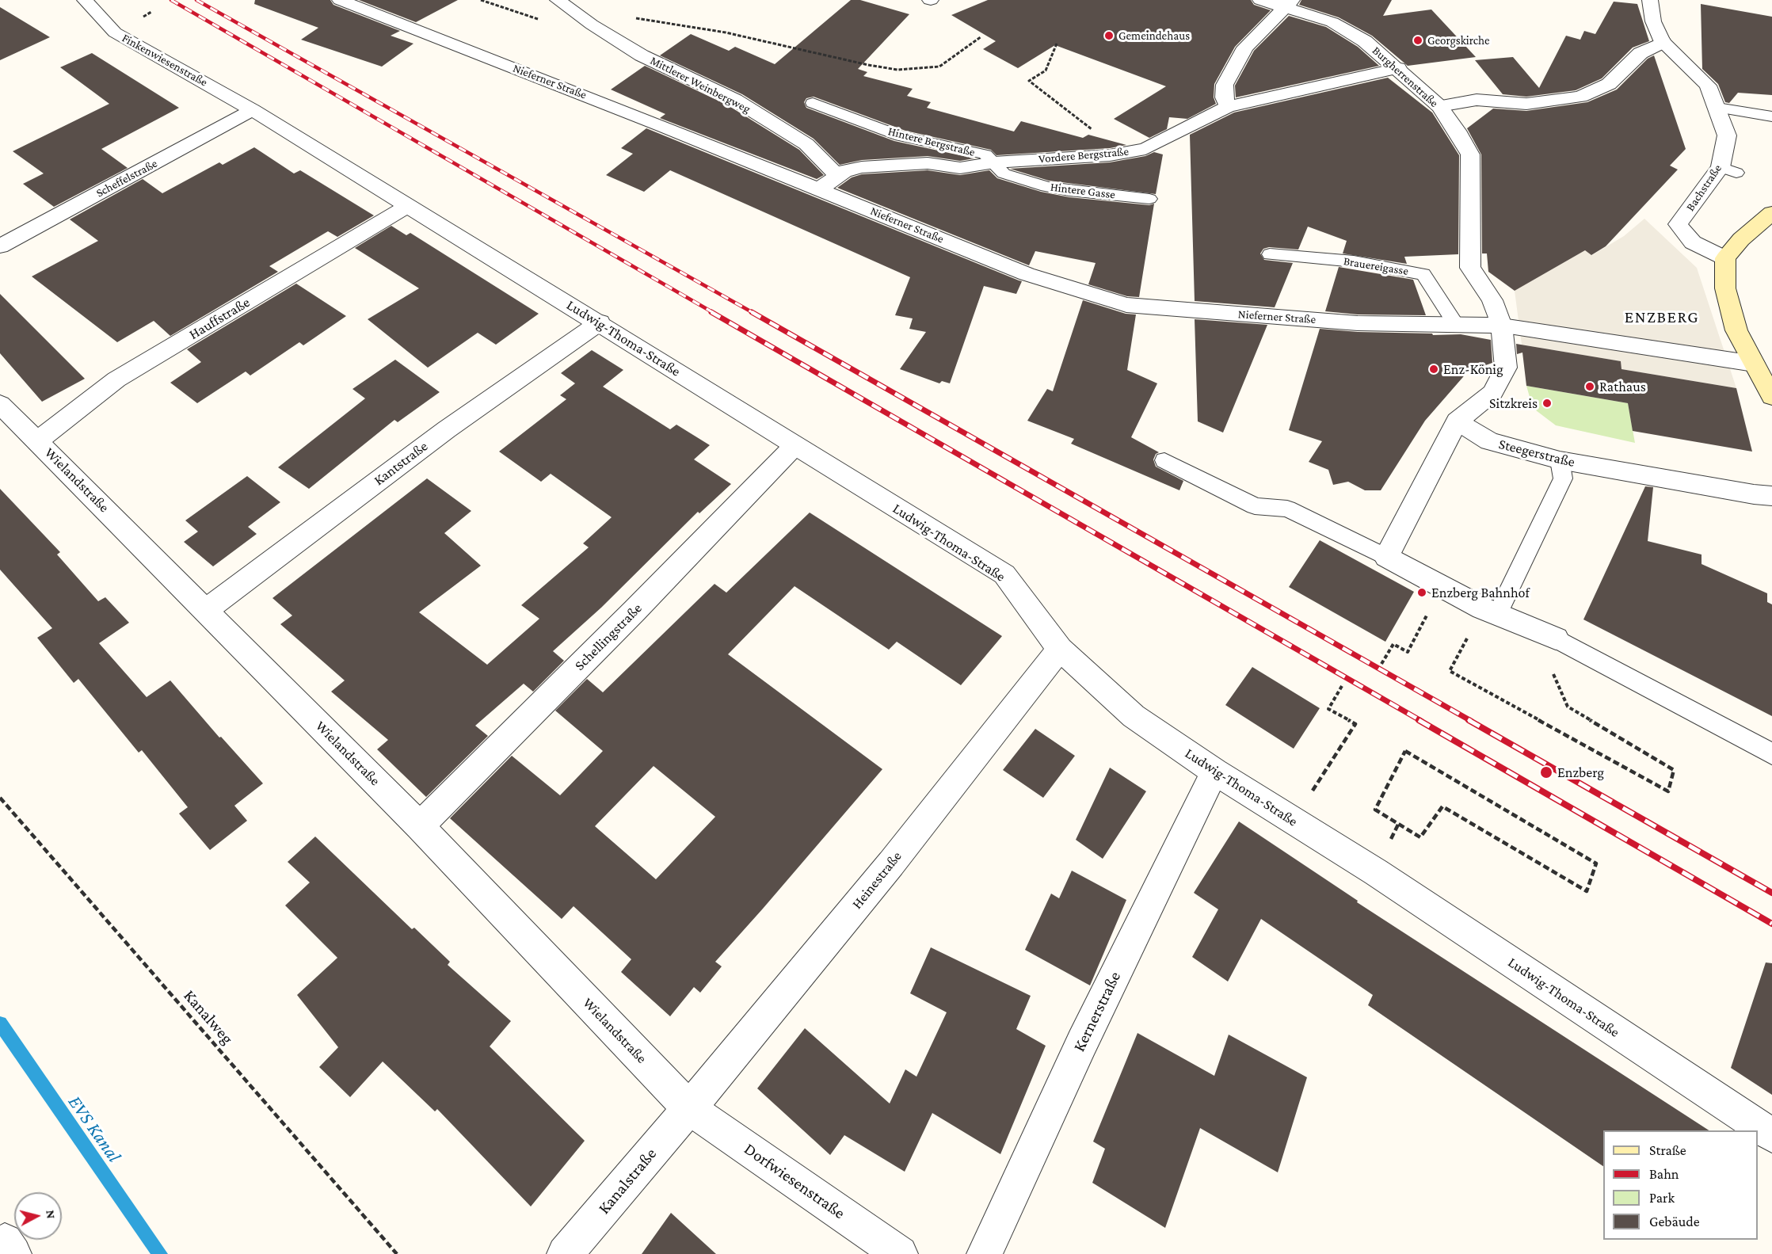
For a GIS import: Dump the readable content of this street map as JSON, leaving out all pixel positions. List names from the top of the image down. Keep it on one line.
{"streets":{"street":["Finkenwiesenstraße","Burgherrenstraße","Nieferner Straße","Mittlerer Weinbergweg","Vordere Bergstraße","Scheffelstraße","Bachstraße","Hauffstraße","Ludwig-Thoma-Straße","Steegerstraße","Kantstraße","Wielandstraße","Schellingstraße","Heinestraße","Kernerstraße","Kanalstraße","Dorfwiesenstraße"],"lane":["Hintere Bergstraße","Hintere Gasse","Brauereigasse"],"path":["Kanalweg"]},"crossings":[["Finkenwiesenstraße","Scheffelstraße"],["Finkenwiesenstraße","Ludwig-Thoma-Straße"],["Burgherrenstraße","Nieferner Straße"],["Burgherrenstraße","Vordere Bergstraße"],["Nieferner Straße","Vordere Bergstraße"],["Nieferner Straße","Brauereigasse"],["Mittlerer Weinbergweg","Vordere Bergstraße"],["Hintere Bergstraße","Vordere Bergstraße"],["Hintere Bergstraße","Hintere Gasse"],["Vordere Bergstraße","Hintere Gasse"],["Scheffelstraße","Ludwig-Thoma-Straße"],["Hauffstraße","Ludwig-Thoma-Straße"],["Hauffstraße","Wielandstraße"],["Ludwig-Thoma-Straße","Kantstraße"],["Ludwig-Thoma-Straße","Schellingstraße"],["Ludwig-Thoma-Straße","Heinestraße"],["Ludwig-Thoma-Straße","Kernerstraße"],["Kantstraße","Wielandstraße"],["Wielandstraße","Schellingstraße"],["Wielandstraße","Heinestraße"],["Wielandstraße","Kanalstraße"],["Wielandstraße","Dorfwiesenstraße"],["Heinestraße","Kanalstraße"],["Heinestraße","Dorfwiesenstraße"],["Kanalstraße","Dorfwiesenstraße"]],"districts":["ENZBERG"],"water":["EVS Kanal"],"places":["Gemeindehaus","Georgskirche","Enz-König","Rathaus","Sitzkreis","Enzberg Bahnhof","Enzberg"],"legend":["Straße","Bahn","Park","Gebäude"],"north":"right"}
